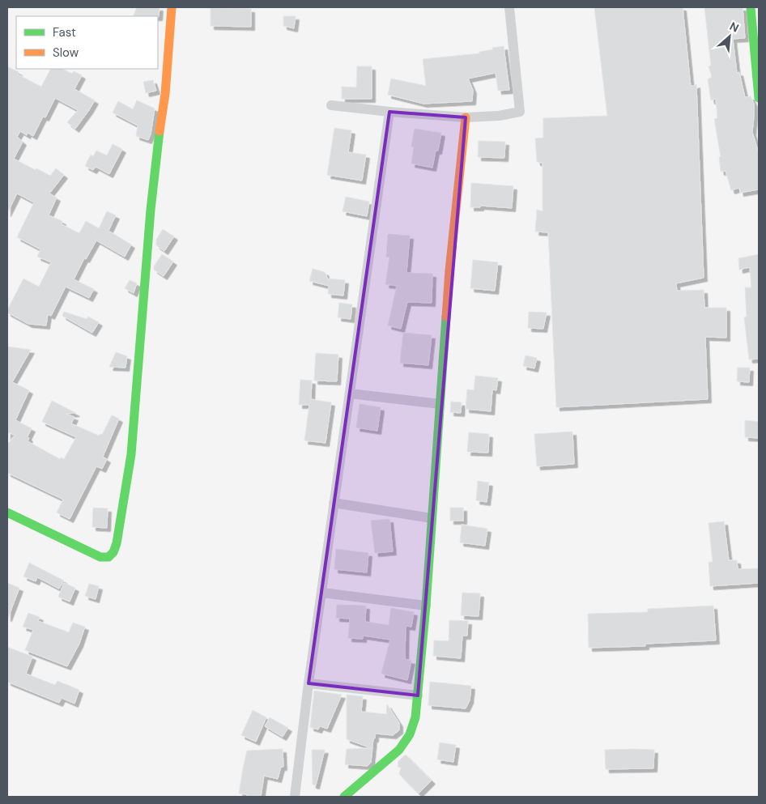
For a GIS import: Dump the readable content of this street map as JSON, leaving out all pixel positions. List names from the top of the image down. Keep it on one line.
{"legend":["Fast","Slow"],"north":"top right"}
